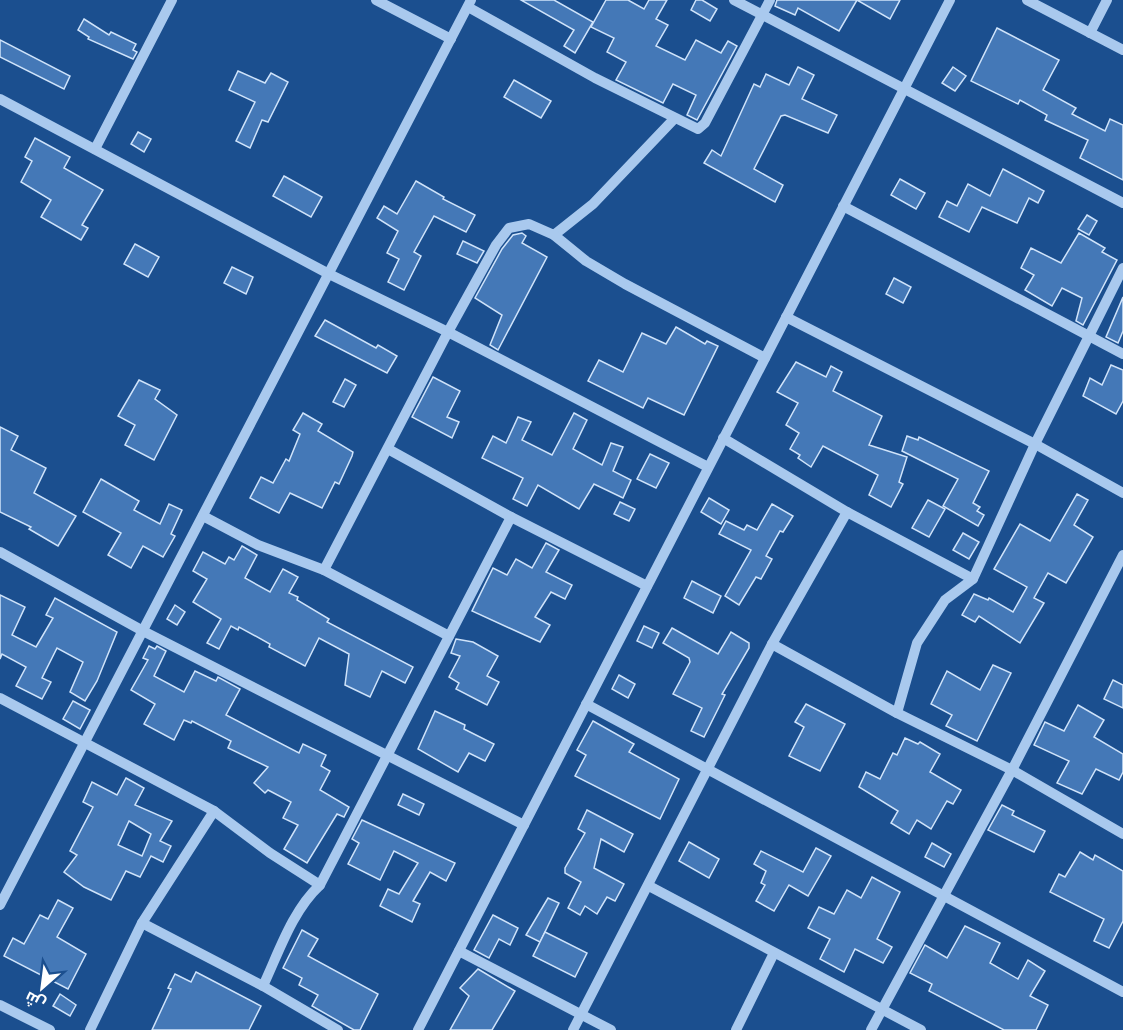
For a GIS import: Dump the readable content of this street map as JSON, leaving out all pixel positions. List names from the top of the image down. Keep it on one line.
{"north":"bottom left"}
